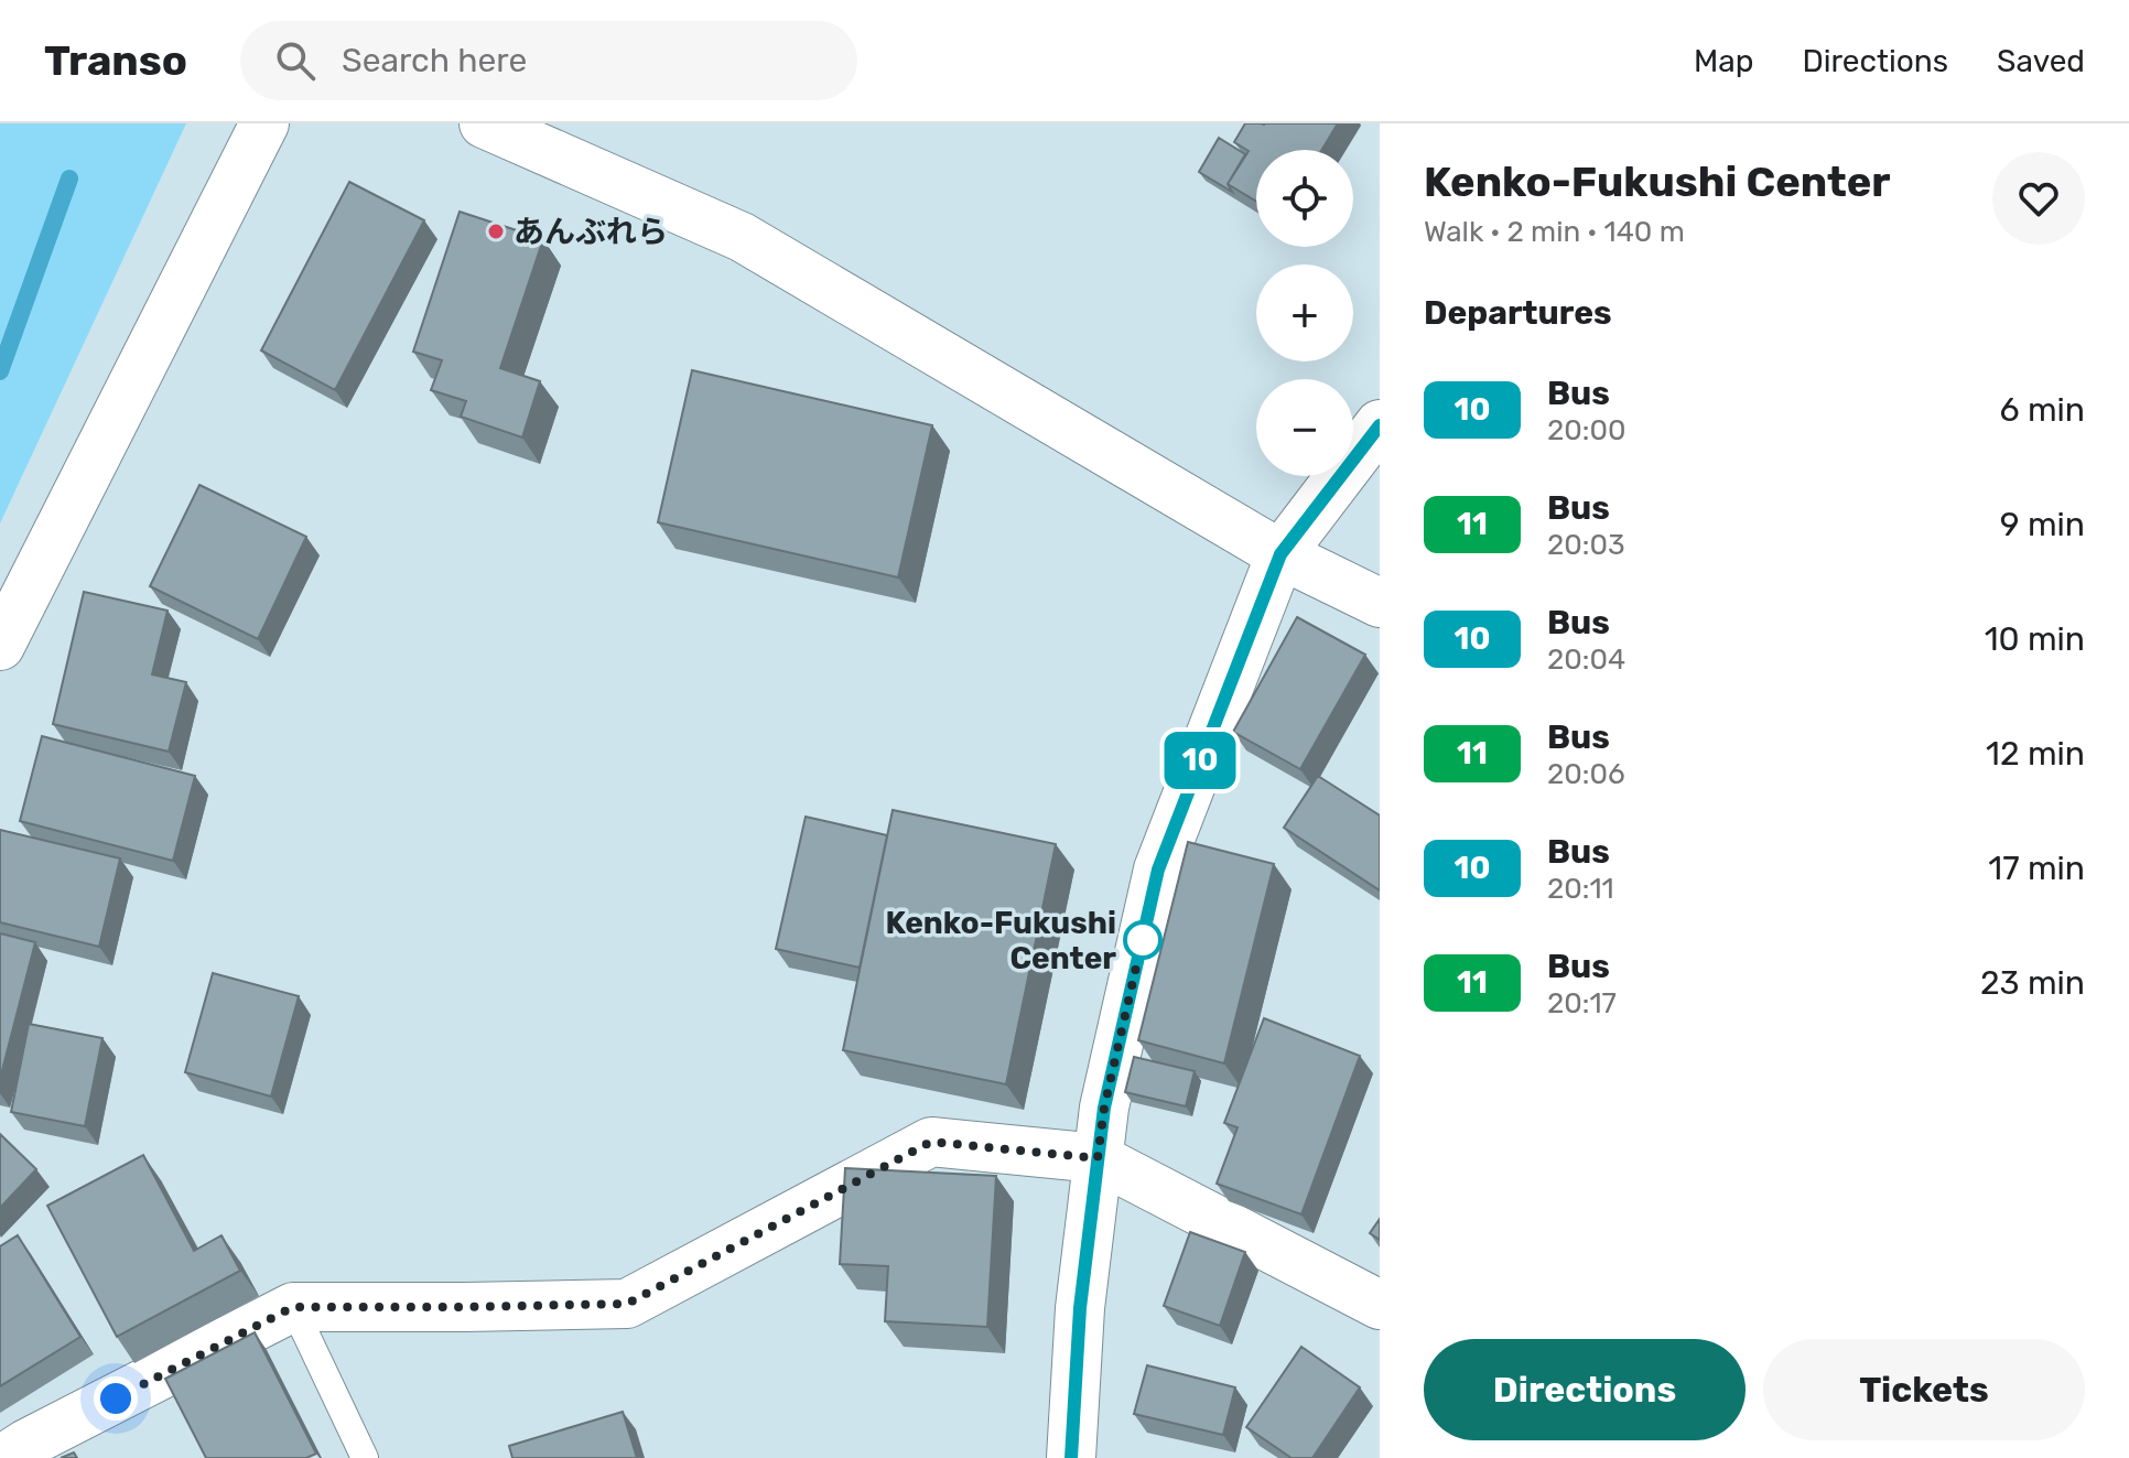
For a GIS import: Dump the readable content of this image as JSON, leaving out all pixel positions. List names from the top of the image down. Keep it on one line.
{"places":["あんぶれら","Kenko-Fukushi Center"],"lines":["bus line 10"],"page":{"header":"Transo","search":"Search here","nav":["Map","Directions","Saved"],"on_map":"10","heading":[["Kenko-Fukushi Center","Walk · 2 min · 140 m"],"Departures"],"map_buttons":["+","−"],"list":[{"mark":"10","name":"Bus","note":"20:00","value":"6 min"},{"mark":"11","name":"Bus","note":"20:03","value":"9 min"},{"mark":"10","name":"Bus","note":"20:04","value":"10 min"},{"mark":"11","name":"Bus","note":"20:06","value":"12 min"},{"mark":"10","name":"Bus","note":"20:11","value":"17 min"},{"mark":"11","name":"Bus","note":"20:17","value":"23 min"}],"buttons":["Directions","Tickets"]}}
